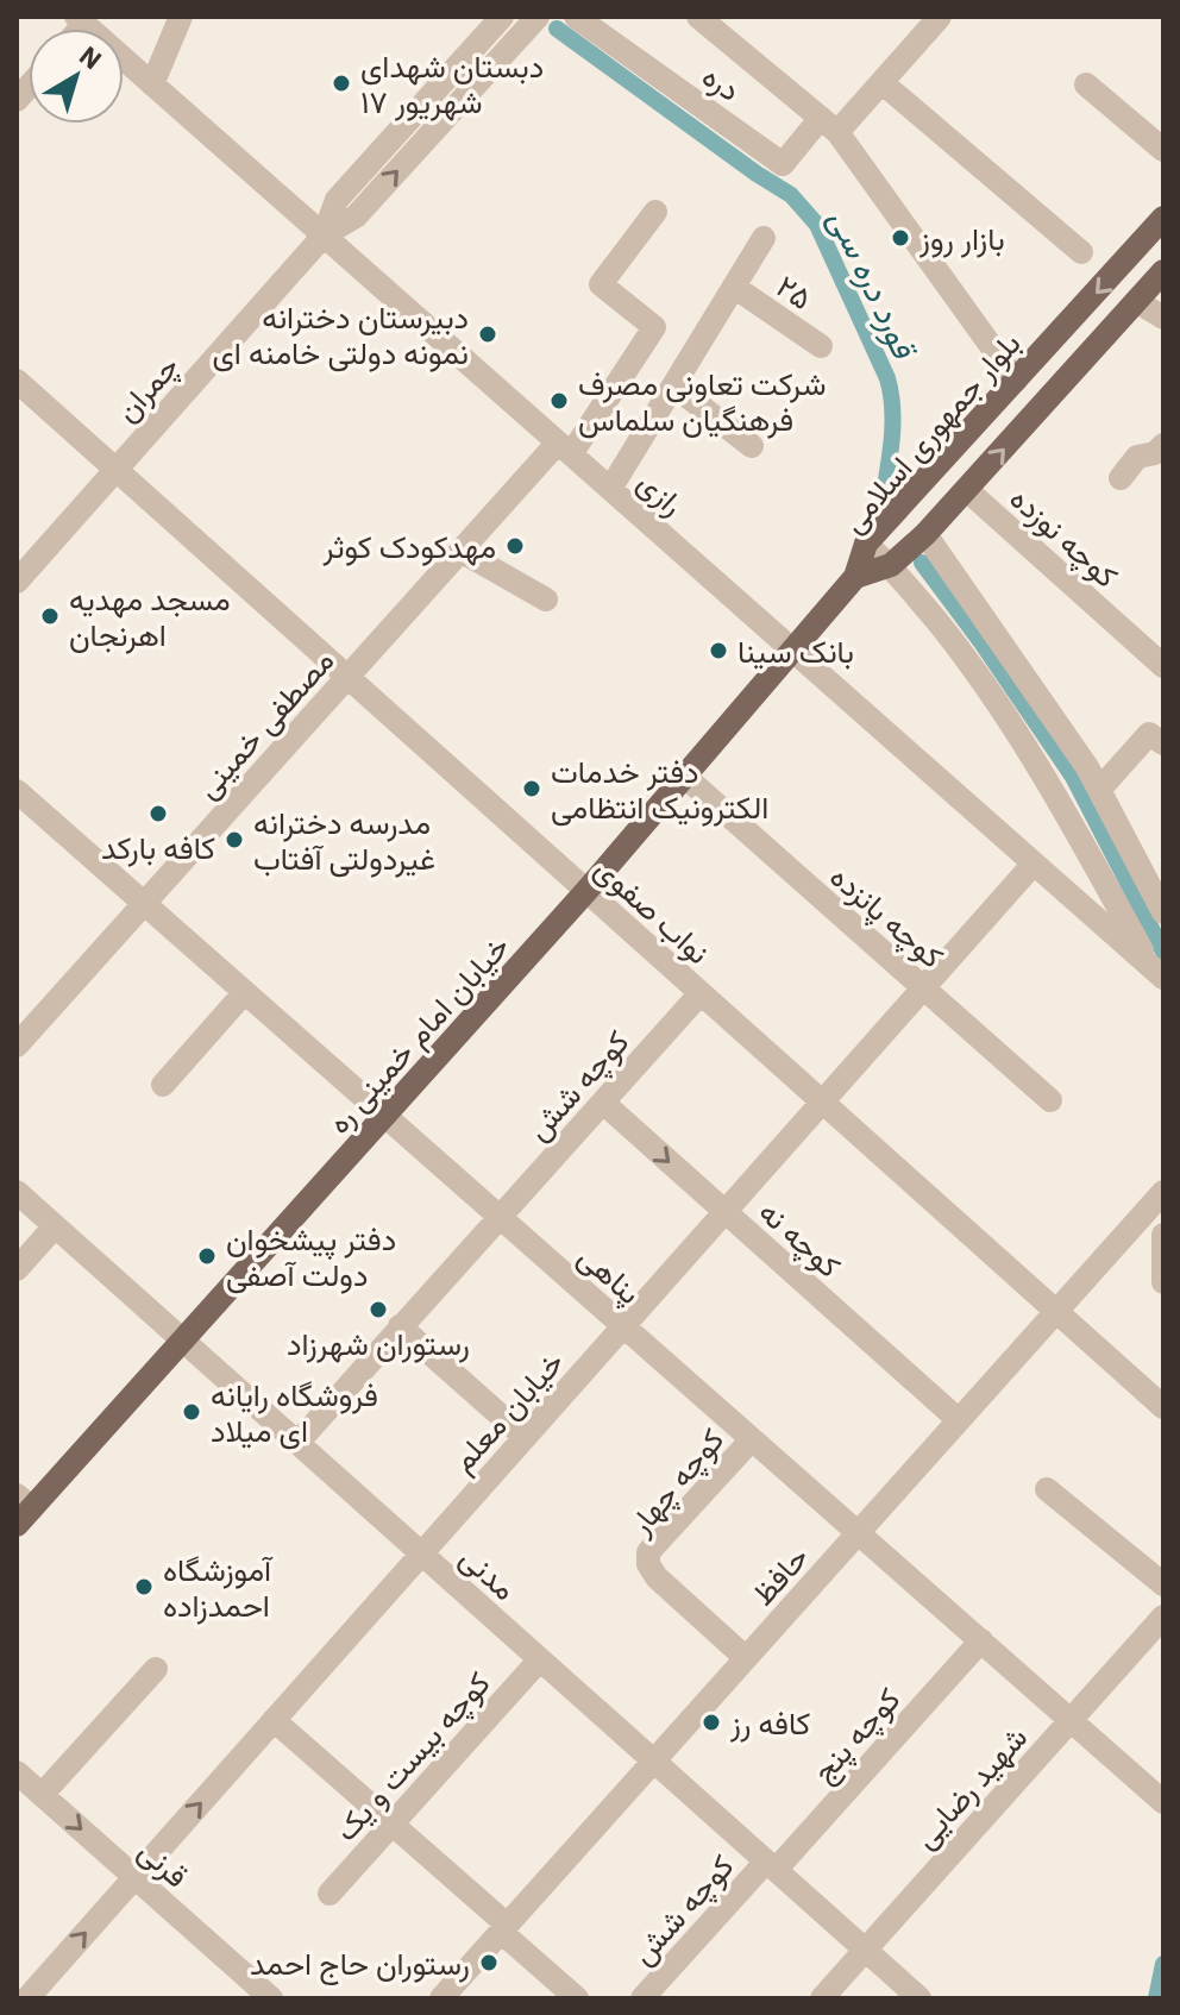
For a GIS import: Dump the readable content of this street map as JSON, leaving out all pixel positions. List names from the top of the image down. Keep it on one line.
{"streets":{"main road":["بلوار جمهوری اسلامی","خیابان امام خمینی ره"],"street":["دره","۲۵","چمران","رازی","کوچه نوزده","مصطفی خمینی","نواب صفوی","کوچه پانزده","کوچه شش","کوچه نه","پناهی","خیابان معلم","کوچه چهار","مدنی","حافظ","کوچه پنج","کوچه بیست و یک","شهید رضایی","قرنی"]},"crossings":[["چمران","رازی"],["چمران","نواب صفوی"],["بلوار جمهوری اسلامی","کوچه نوزده"],["بلوار جمهوری اسلامی","خیابان امام خمینی ره"],["رازی","مصطفی خمینی"],["رازی","خیابان امام خمینی ره"],["رازی","خیابان معلم"],["مصطفی خمینی","نواب صفوی"],["مصطفی خمینی","پناهی"],["نواب صفوی","خیابان امام خمینی ره"],["نواب صفوی","کوچه شش"],["نواب صفوی","خیابان معلم"],["نواب صفوی","حافظ"],["کوچه پانزده","خیابان امام خمینی ره"],["کوچه پانزده","خیابان معلم"],["خیابان امام خمینی ره","پناهی"],["خیابان امام خمینی ره","مدنی"],["کوچه شش","کوچه نه"],["کوچه شش","پناهی"],["کوچه شش","مدنی"],["کوچه شش","کوچه پنج"],["کوچه نه","خیابان معلم"],["کوچه نه","حافظ"],["پناهی","خیابان معلم"],["پناهی","کوچه چهار"],["پناهی","حافظ"],["پناهی","کوچه پنج"],["پناهی","شهید رضایی"],["خیابان معلم","مدنی"],["خیابان معلم","قرنی"],["کوچه چهار","حافظ"],["مدنی","حافظ"],["مدنی","کوچه پنج"],["مدنی","کوچه بیست و یک"],["مدنی","شهید رضایی"]],"one_way":["قرنی"],"water":["قورد دره سی"],"places":["دبستان شهدای ۱۷ شهریور","بازار روز","دبیرستان دخترانه نمونه دولتی خامنه ای","شرکت تعاونی مصرف فرهنگیان سلماس","مهدکودک کوثر","مسجد مهدیه اهرنجان","بانک سینا","دفتر خدمات الکترونیک انتظامی","کافه بارکد","مدرسه دخترانه غیردولتی آفتاب","دفتر پیشخوان دولت آصفی","رستوران شهرزاد","فروشگاه رایانه ای میلاد","آموزشگاه احمدزاده","کافه رز","رستوران حاج احمد"],"north":"top right"}
